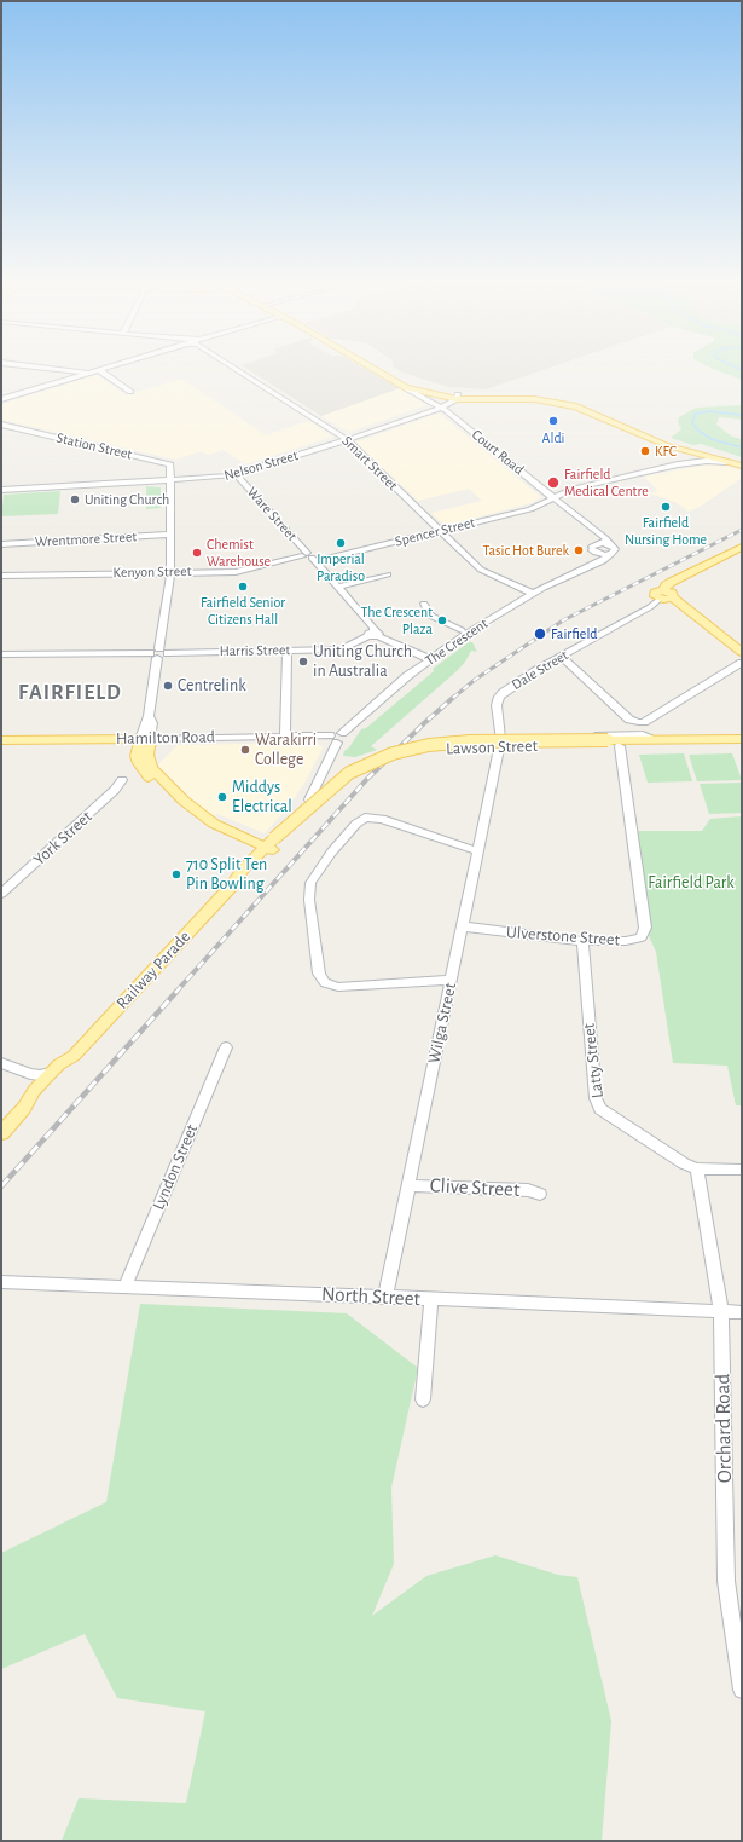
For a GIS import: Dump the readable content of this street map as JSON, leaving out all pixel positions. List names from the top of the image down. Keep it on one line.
{"streets":{"main road":["Hamilton Road","Lawson Street","Railway Parade"],"street":["Station Street","Court Road","Smart Street","Nelson Street","Ware Street","Spencer Street","Wrentmore Street","Kenyon Street","The Crescent","Harris Street","Dale Street","York Street","Ulverstone Street","Wilga Street","Latty Street","Lyndon Street","Clive Street","North Street","Orchard Road"]},"crossings":[["Station Street","Nelson Street"],["Court Road","Nelson Street"],["Court Road","Spencer Street"],["Smart Street","Nelson Street"],["Smart Street","Spencer Street"],["Smart Street","The Crescent"],["Nelson Street","Ware Street"],["Ware Street","Spencer Street"],["Ware Street","Kenyon Street"],["Ware Street","Harris Street"],["Spencer Street","Kenyon Street"],["The Crescent","Hamilton Road"],["Dale Street","Lawson Street"],["Lawson Street","Ulverstone Street"],["Lawson Street","Railway Parade"],["Ulverstone Street","Wilga Street"],["Ulverstone Street","Latty Street"],["Wilga Street","Clive Street"],["Wilga Street","North Street"],["Latty Street","Orchard Road"],["Lyndon Street","North Street"],["North Street","Orchard Road"]],"districts":["FAIRFIELD"],"parks":["Fairfield Park"],"places":["Aldi","KFC","Fairfield Medical Centre","Uniting Church","Fairfield Nursing Home","Imperial Paradiso","Tasic Hot Burek","Chemist Warehouse","Fairfield Senior Citizens Hall","The Crescent Plaza","Fairfield","Uniting Church in Australia","Centrelink","Warakirri College","Middys Electrical","710 Split Ten Pin Bowling"]}
